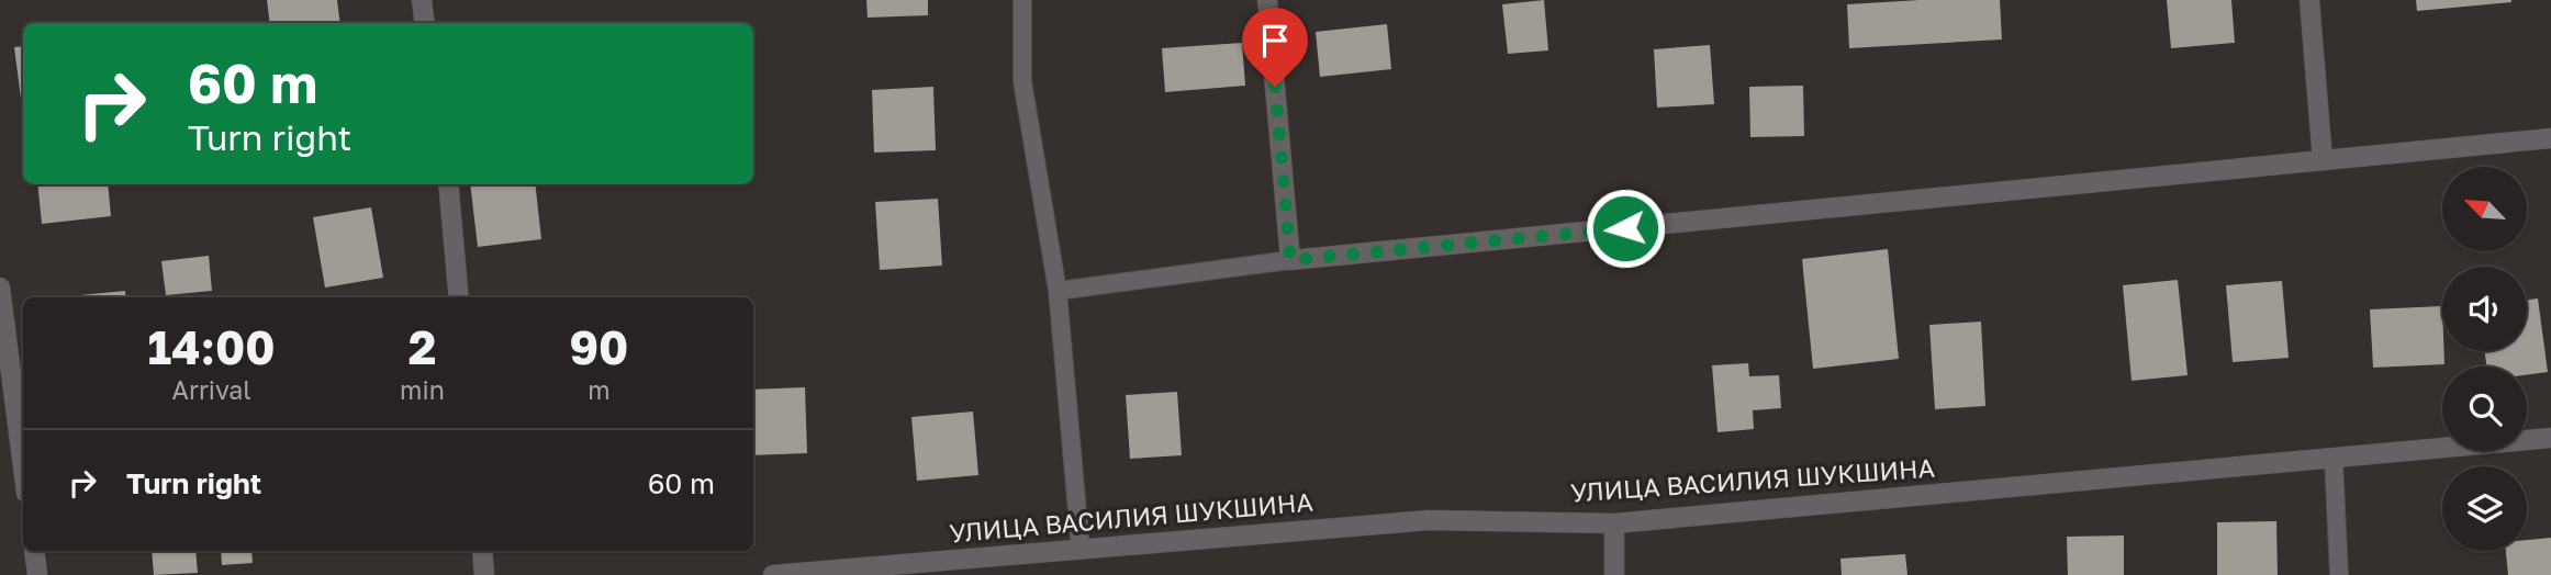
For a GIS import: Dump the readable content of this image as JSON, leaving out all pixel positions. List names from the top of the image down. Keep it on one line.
{"streets":{"street":["УЛИЦА ВАСИЛИЯ ШУКШИНА"]},"north":"top left","page":{"turn":["60 m","Turn right"],"eta":["14:00","Arrival","2","min","90","m"],"list":[{"name":"Turn right","value":"60 m"}]}}
